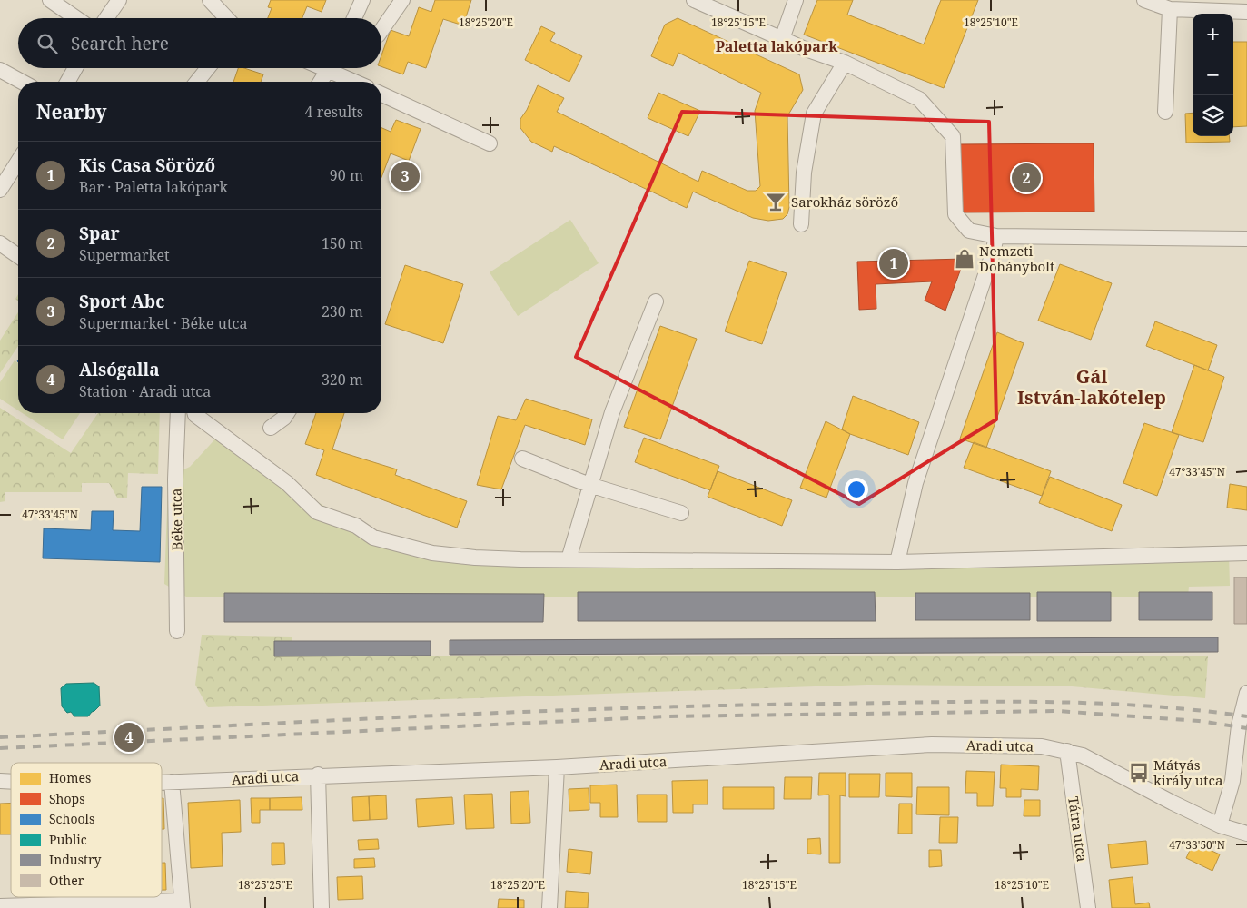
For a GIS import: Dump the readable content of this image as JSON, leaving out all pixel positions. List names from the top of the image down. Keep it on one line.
{"streets":{"street":["Béke utca","Aradi utca","Tátra utca"]},"crossings":[["Aradi utca","Tátra utca"]],"districts":["Paletta lakópark","Gál István-lakótelep"],"places":{"bar":["Sarokház söröző"],"shop":["Nemzeti Dohánybolt"],"bus stop":["Mátyás király utca"]},"legend":["Homes","Shops","Schools","Public","Industry","Other"],"page":{"map_buttons":["+","−"],"search":"Search here","heading":["Nearby","4 results"],"list":[{"mark":"1","name":"Kis Casa Söröző","note":"Bar · Paletta lakópark","value":"90 m"},{"mark":"2","name":"Spar","note":"Supermarket","value":"150 m"},{"mark":"3","name":"Sport Abc","note":"Supermarket · Béke utca","value":"230 m"},{"mark":"4","name":"Alsógalla","note":"Station · Aradi utca","value":"320 m"}],"pins":["3","2","1","4"]},"coordinates":["18°25'20\"E","18°25'15\"E","18°25'10\"E","47°33'45\"N","47°33'50\"N","18°25'25\"E"]}
